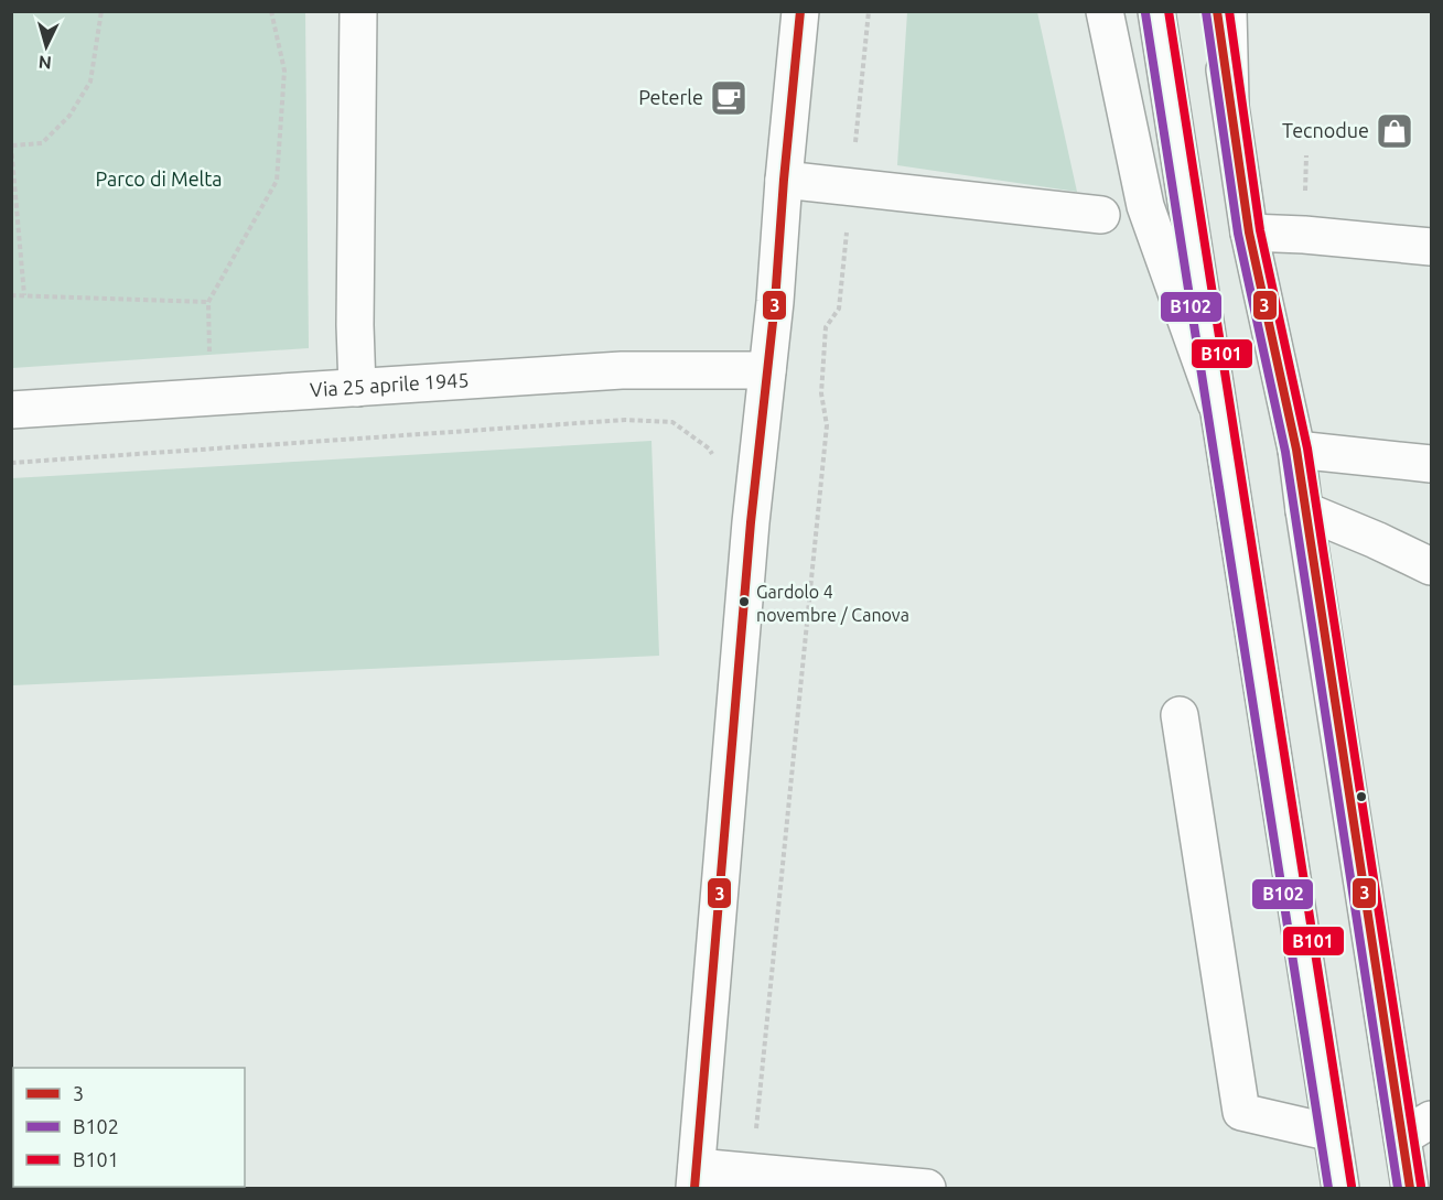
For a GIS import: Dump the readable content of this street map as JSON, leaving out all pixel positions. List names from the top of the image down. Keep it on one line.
{"streets":{"main road":["Via 25 aprile 1945"]},"parks":["Parco di Melta"],"places":{"cafe":["Peterle"],"shop":["Tecnodue"],"other":["Gardolo 4 novembre / Canova"]},"lines":["transit line 3","transit line B101","transit line B102"],"legend":["3","B102","B101"],"north":"bottom"}
